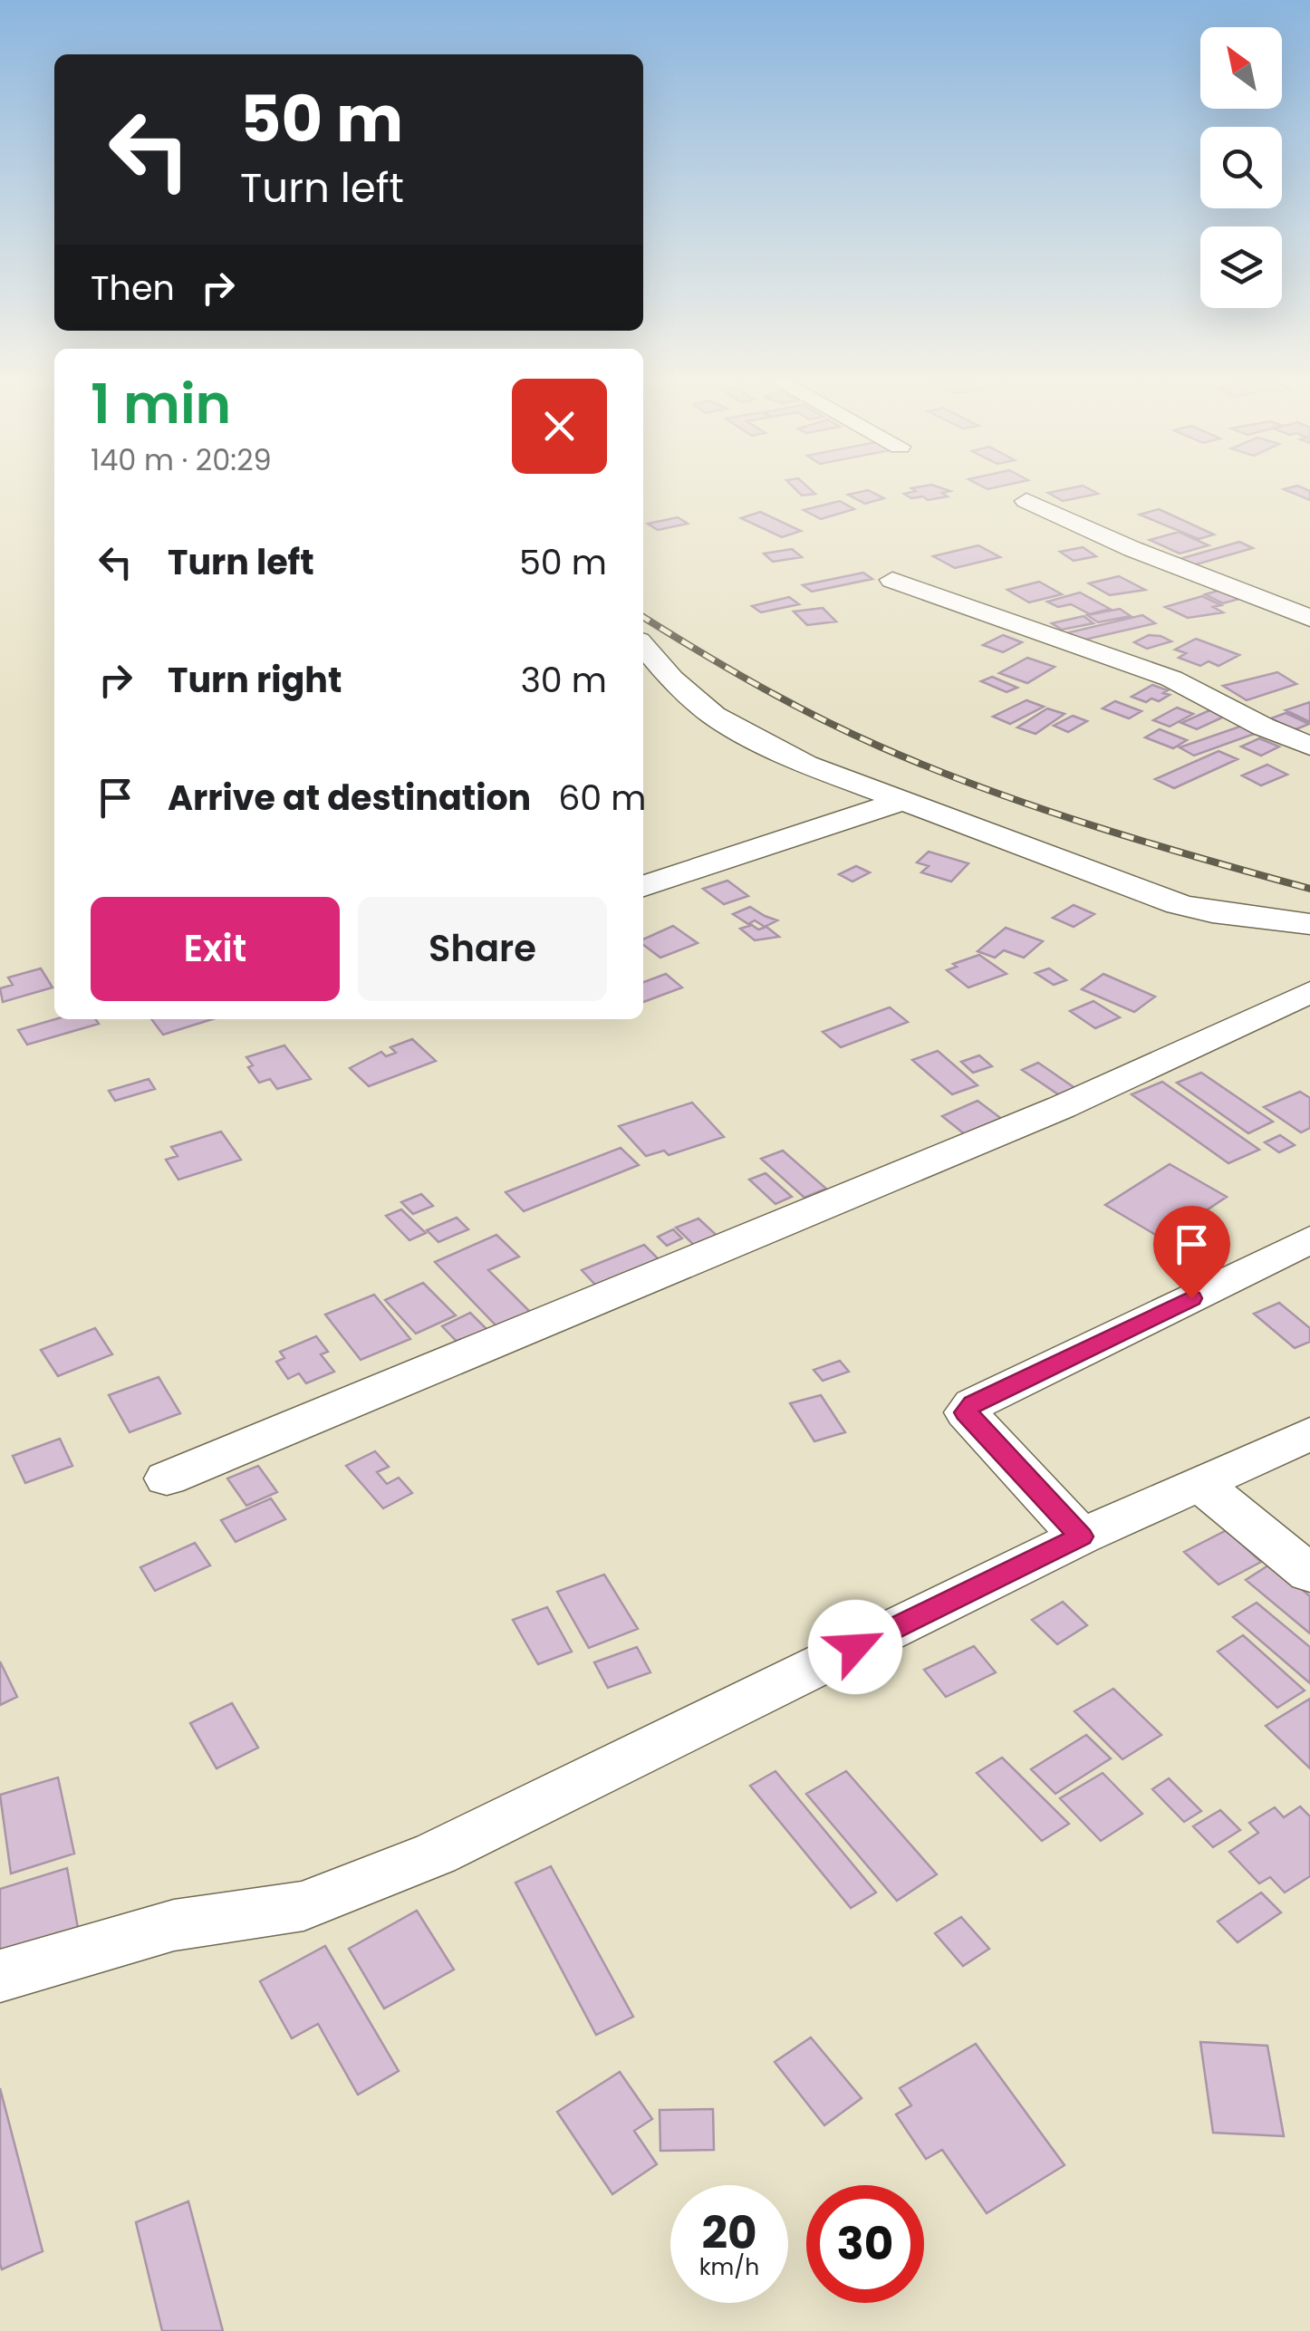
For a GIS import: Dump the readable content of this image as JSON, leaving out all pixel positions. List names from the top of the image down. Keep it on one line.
{"north":"top left","page":{"turn":["50 m","Turn left"],"then":"Then","heading":["1 min","140 m · 20:29"],"list":[{"name":"Turn left","value":"50 m"},{"name":"Turn right","value":"30 m"},{"name":"Arrive at destination","value":"60 m"}],"buttons":["Exit","Share"],"speed":"20 km/h","limit":"30"}}
